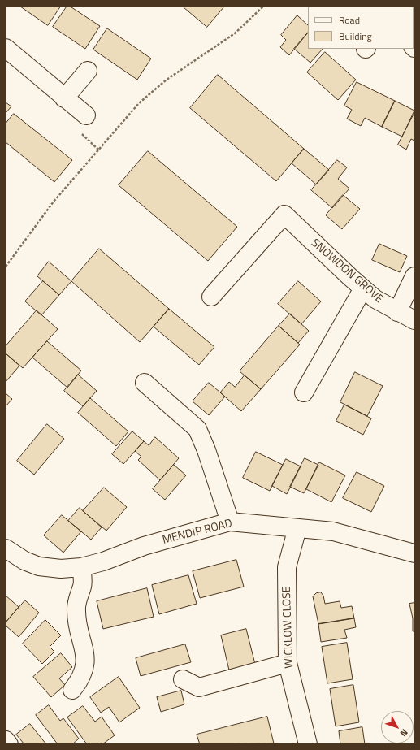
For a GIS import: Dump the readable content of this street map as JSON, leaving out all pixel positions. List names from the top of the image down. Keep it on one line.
{"streets":{"street":["SNOWDON GROVE","MENDIP ROAD","WICKLOW CLOSE"]},"crossings":[["MENDIP ROAD","WICKLOW CLOSE"]],"legend":["Road","Building"],"north":"bottom right"}
